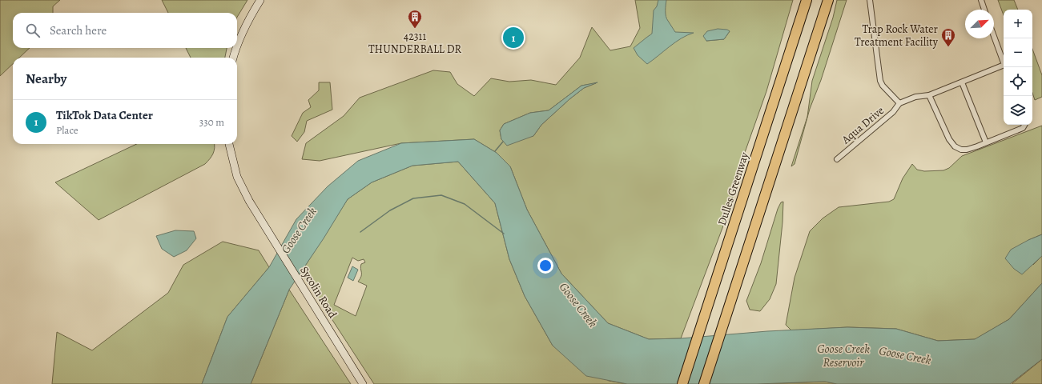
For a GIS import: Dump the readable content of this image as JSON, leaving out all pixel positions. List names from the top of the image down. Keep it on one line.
{"streets":{"highway":["Dulles Greenway"],"main road":["Sycolin Road"],"street":["Aqua Drive"]},"water":["Goose Creek","Goose Creek Reservoir"],"places":{"building":["42311 THUNDERBALL DR","Trap Rock Water Treatment Facility"]},"north":"top right","page":{"map_buttons":["+","−"],"search":"Search here","pins":"1","heading":"Nearby","list":[{"mark":"1","name":"TikTok Data Center","note":"Place","value":"330 m"}]}}
